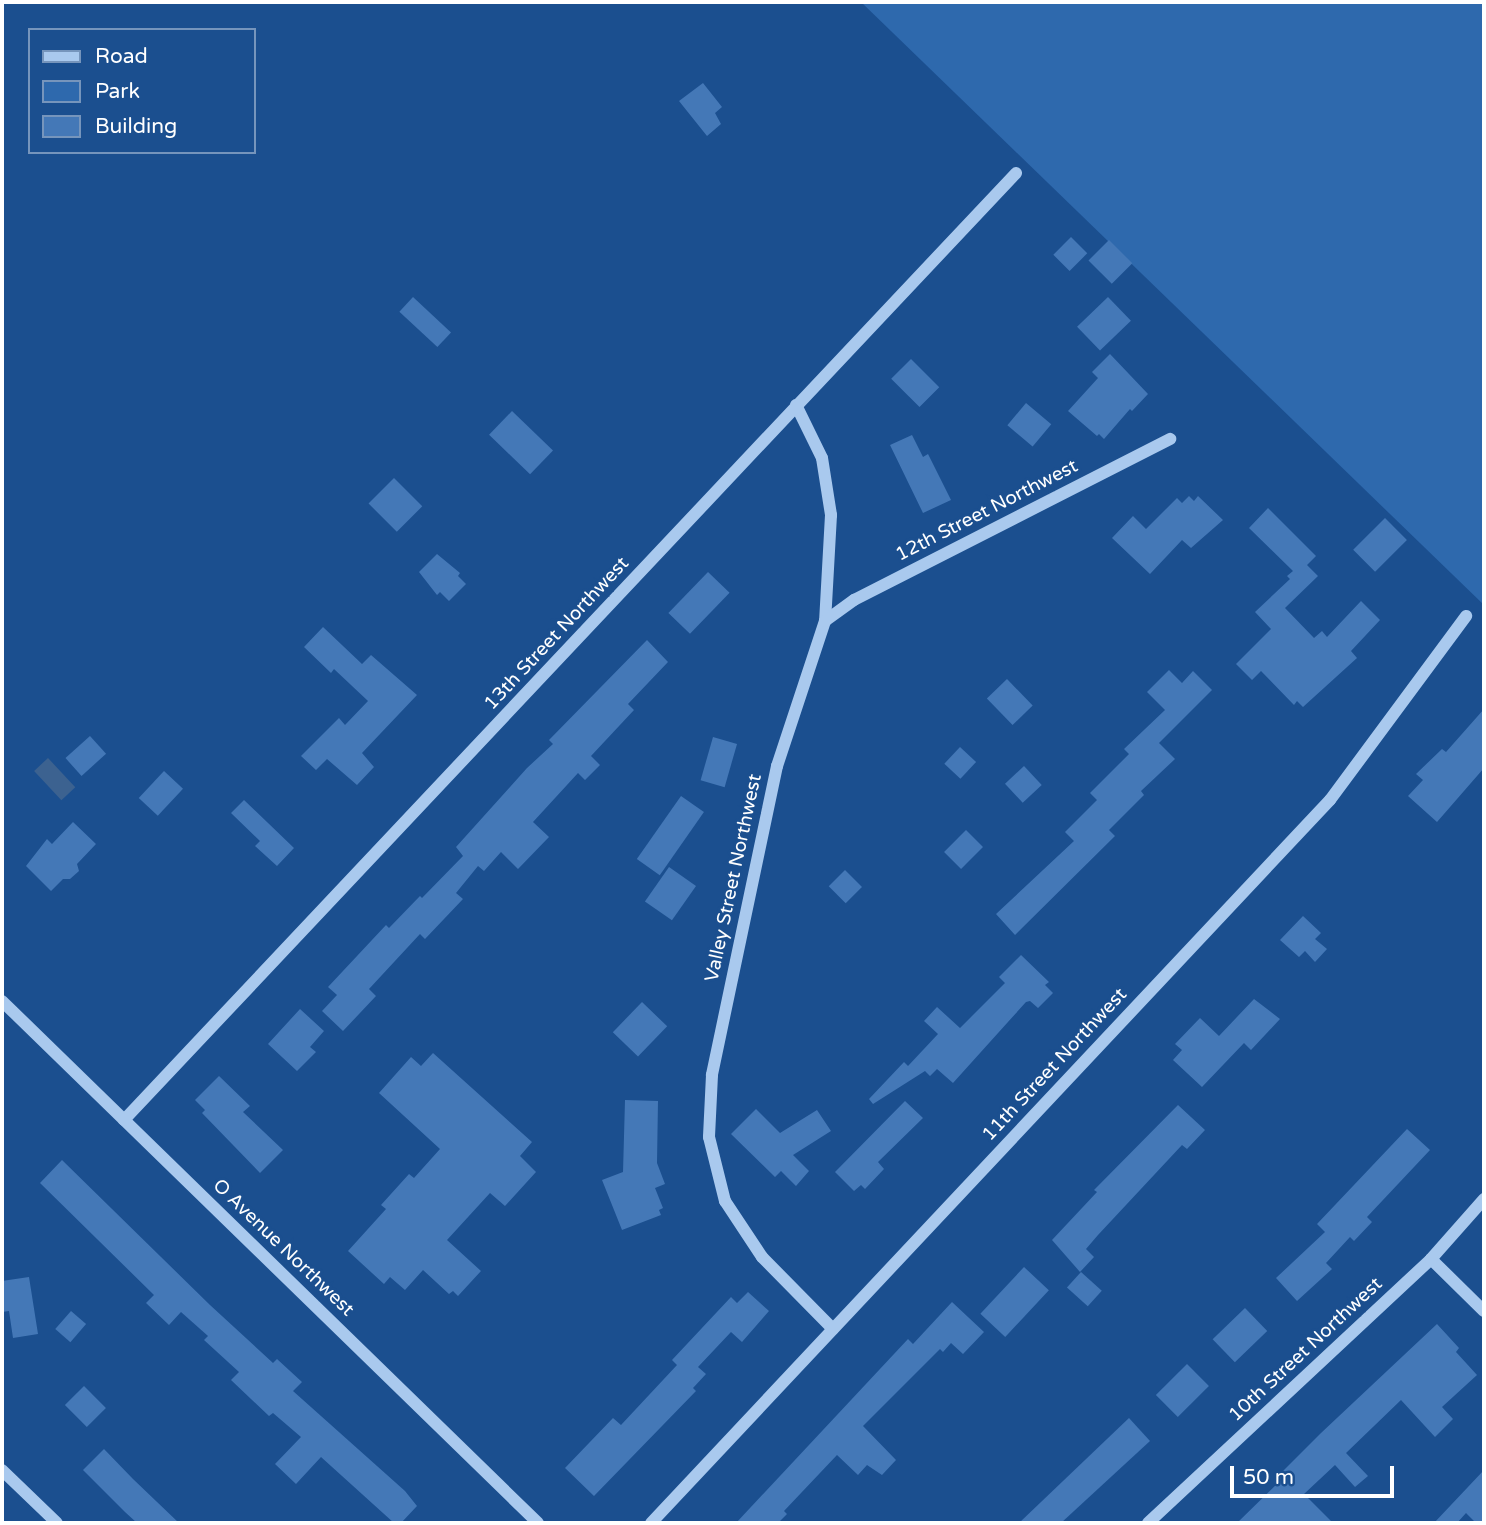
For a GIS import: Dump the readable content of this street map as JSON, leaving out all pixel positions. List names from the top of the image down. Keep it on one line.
{"streets":{"street":["12th Street Northwest","13th Street Northwest","Valley Street Northwest","11th Street Northwest","O Avenue Northwest","10th Street Northwest"]},"crossings":[["12th Street Northwest","Valley Street Northwest"],["13th Street Northwest","Valley Street Northwest"],["13th Street Northwest","O Avenue Northwest"],["Valley Street Northwest","11th Street Northwest"]],"legend":["Road","Park","Building"],"scale_bar":"50 m"}
